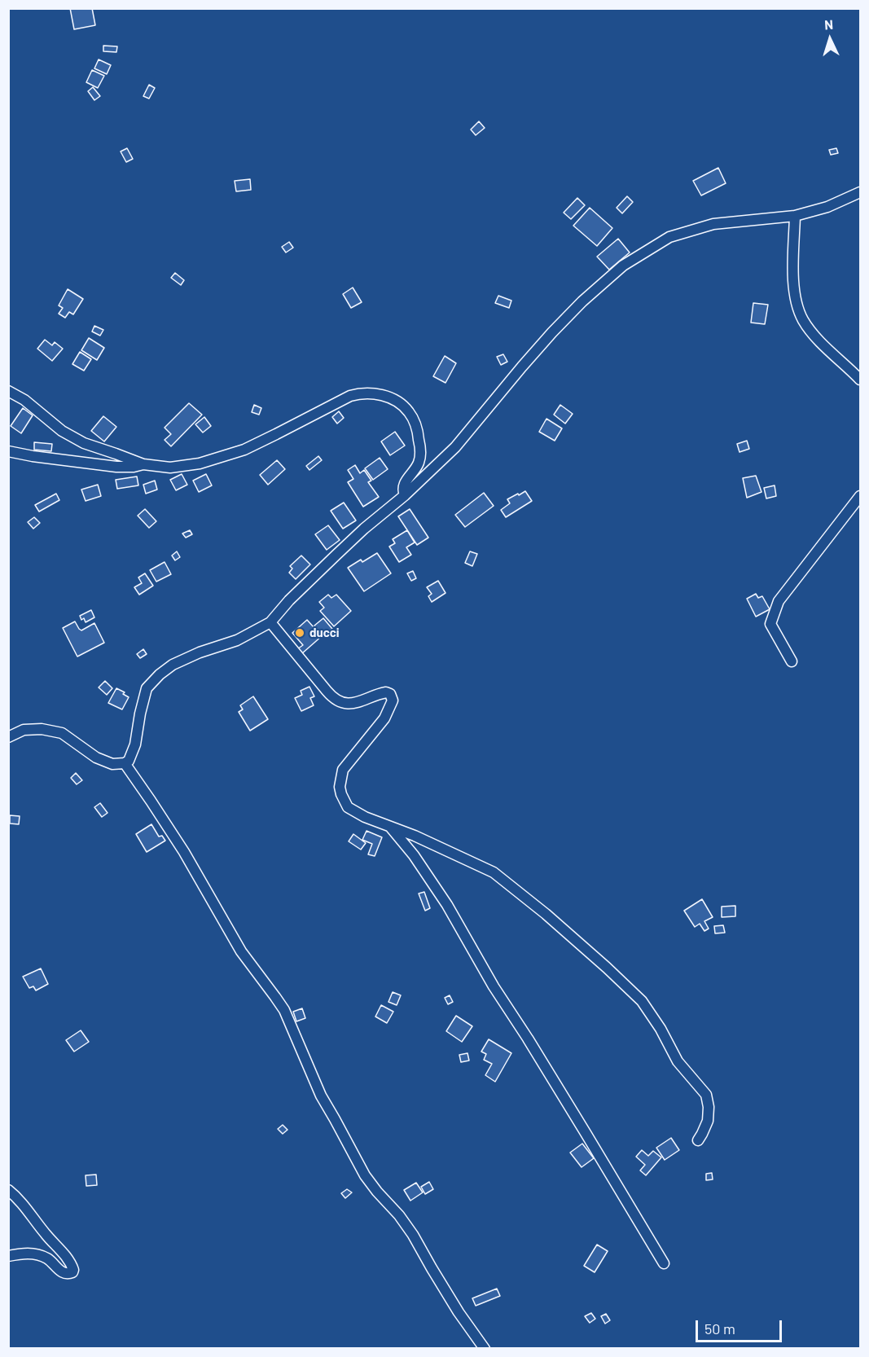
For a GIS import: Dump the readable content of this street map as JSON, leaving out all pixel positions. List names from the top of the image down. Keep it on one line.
{"places":["ducci"],"scale_bar":"50 m","north":"top"}
